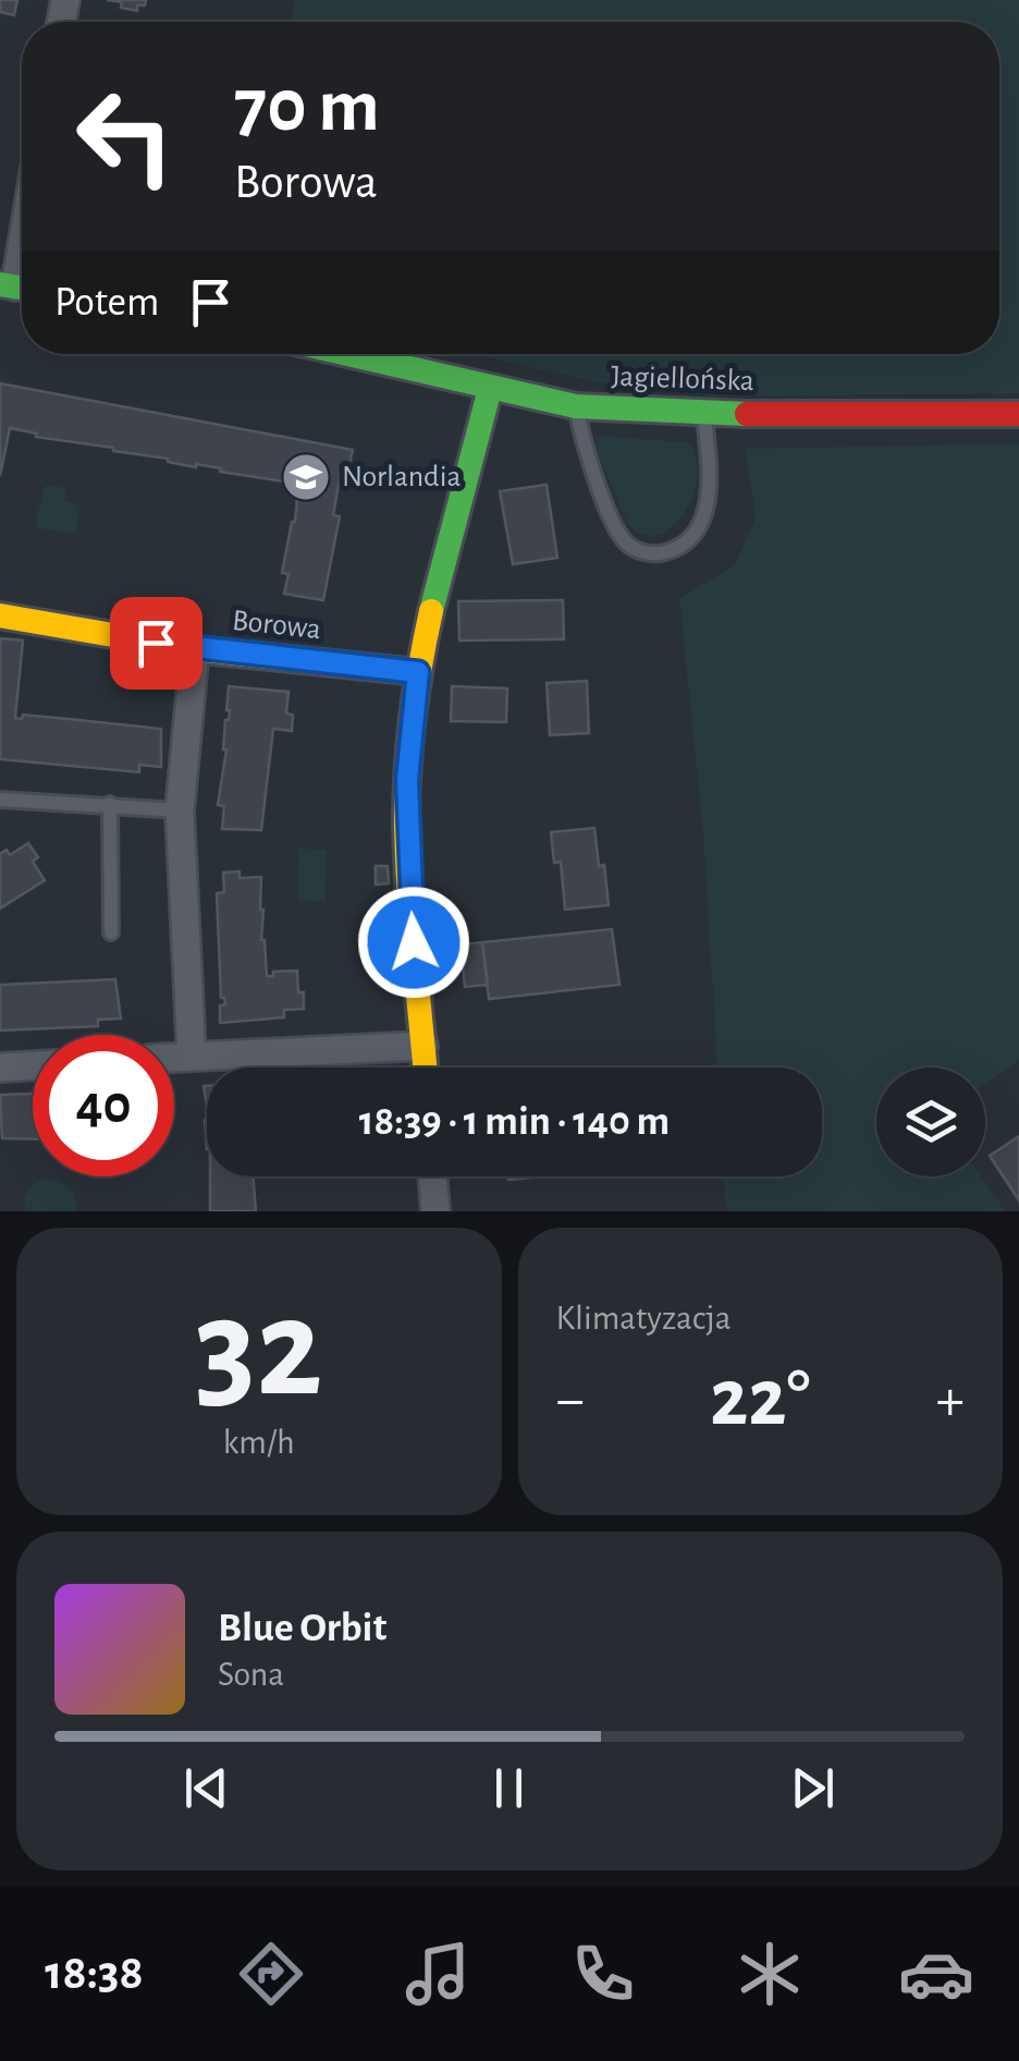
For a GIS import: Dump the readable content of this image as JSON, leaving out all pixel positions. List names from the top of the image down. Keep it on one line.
{"streets":{"street":["Jagiellońska","Borowa"]},"places":{"school or university":["Norlandia"]},"page":{"turn":["70 m","Borowa"],"then":"Potem","limit":"40","trip":"18:39 · 1 min · 140 m","tile":[["32","km/h"],"Klimatyzacja"],"heat":["−","22°","+"],"song":["Blue Orbit","Sona"],"tabs":"18:38"}}
